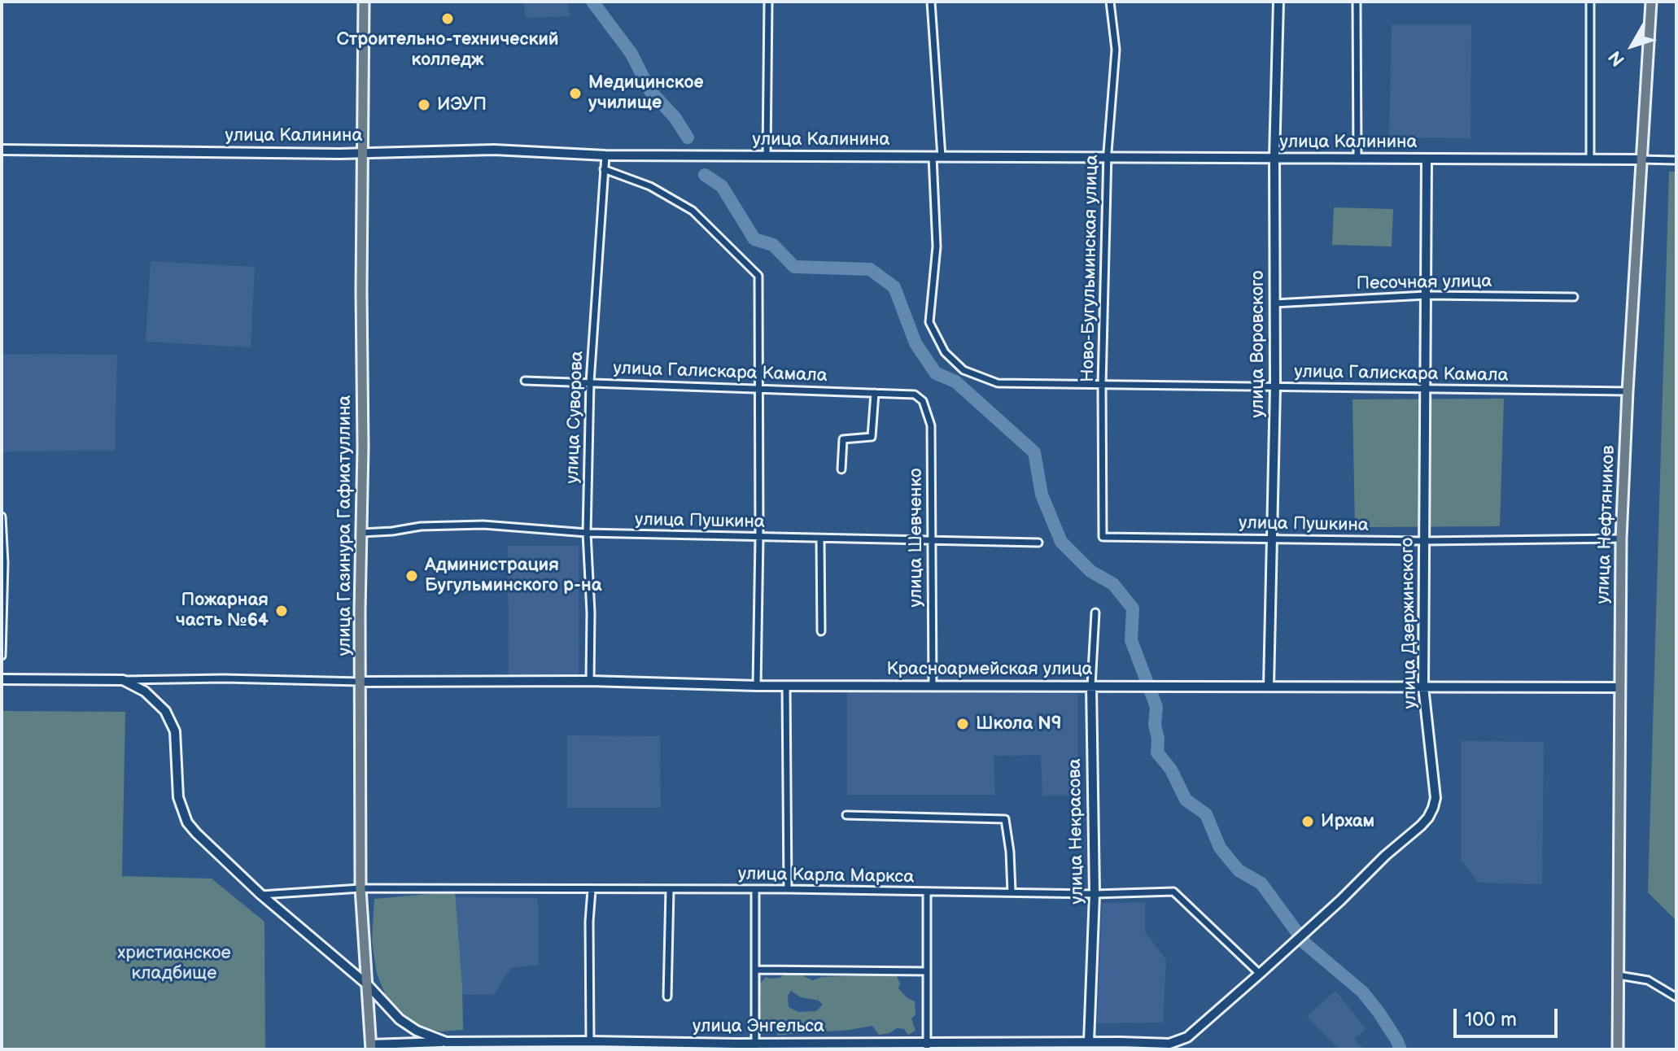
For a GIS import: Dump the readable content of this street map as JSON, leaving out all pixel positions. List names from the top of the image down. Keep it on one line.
{"streets":{"main road":["улица Нефтяников","улица Газинура Гафиатуллина"],"street":["улица Калинина","Ново-Бугульминская улица","Песочная улица","улица Воровского","улица Галискара Камала","улица Суворова","улица Пушкина","улица Шевченко","улица Дзержинского","Красноармейская улица","улица Некрасова","улица Карла Маркса","улица Энгельса"]},"crossings":[["улица Калинина","Ново-Бугульминская улица"],["улица Калинина","улица Воровского"],["улица Калинина","улица Галискара Камала"],["улица Калинина","улица Суворова"],["улица Калинина","улица Нефтяников"],["улица Калинина","улица Газинура Гафиатуллина"],["улица Калинина","улица Дзержинского"],["Ново-Бугульминская улица","улица Галискара Камала"],["Ново-Бугульминская улица","улица Пушкина"],["Песочная улица","улица Воровского"],["Песочная улица","улица Дзержинского"],["улица Воровского","улица Галискара Камала"],["улица Воровского","улица Пушкина"],["улица Воровского","Красноармейская улица"],["улица Галискара Камала","улица Суворова"],["улица Галискара Камала","улица Нефтяников"],["улица Галискара Камала","улица Шевченко"],["улица Галискара Камала","улица Дзержинского"],["улица Суворова","улица Пушкина"],["улица Суворова","Красноармейская улица"],["улица Пушкина","улица Нефтяников"],["улица Пушкина","улица Газинура Гафиатуллина"],["улица Пушкина","улица Шевченко"],["улица Пушкина","улица Дзержинского"],["улица Нефтяников","Красноармейская улица"],["улица Газинура Гафиатуллина","Красноармейская улица"],["улица Газинура Гафиатуллина","улица Карла Маркса"],["улица Газинура Гафиатуллина","улица Энгельса"],["улица Шевченко","Красноармейская улица"],["улица Дзержинского","Красноармейская улица"],["улица Дзержинского","улица Карла Маркса"],["улица Дзержинского","улица Энгельса"],["Красноармейская улица","улица Некрасова"],["улица Некрасова","улица Карла Маркса"],["улица Некрасова","улица Энгельса"],["улица Карла Маркса","улица Энгельса"]],"parks":["христианское кладбище"],"places":["Строительно-технический колледж","Медицинское училище","ИЭУП","Администрация Бугульминского р-на","Пожарная часть №64","Школа N9","Ирхам"],"scale_bar":"100 m","north":"bottom left"}
